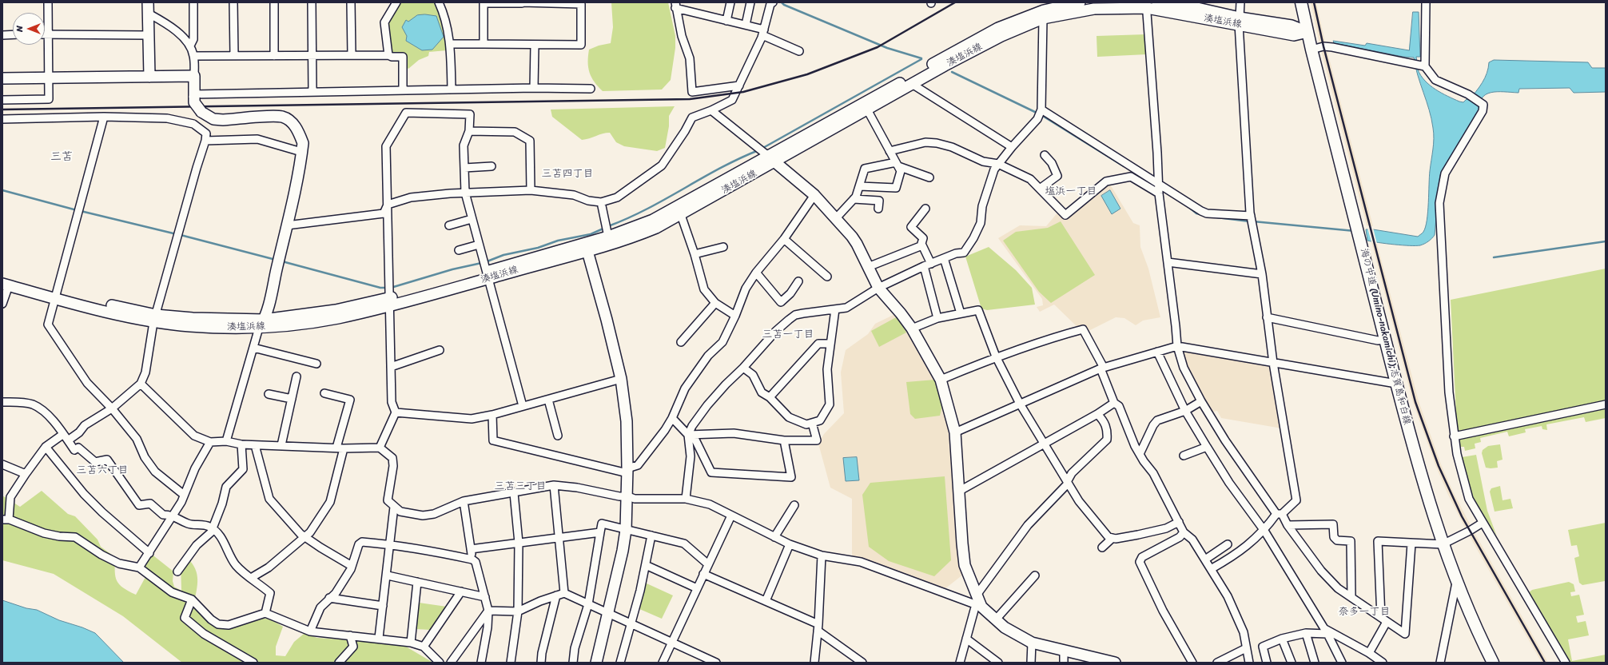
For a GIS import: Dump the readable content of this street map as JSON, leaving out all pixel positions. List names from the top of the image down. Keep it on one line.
{"streets":{"main road":["湊塩浜線","海の中道 (Umino-nakamichi);志賀島和白線"]},"crossings":[["湊塩浜線","海の中道 (Umino-nakamichi);志賀島和白線"]],"districts":["三苫","三苫四丁目","塩浜一丁目","三苫一丁目","三苫六丁目","三苫三丁目","奈多一丁目"],"north":"left"}
